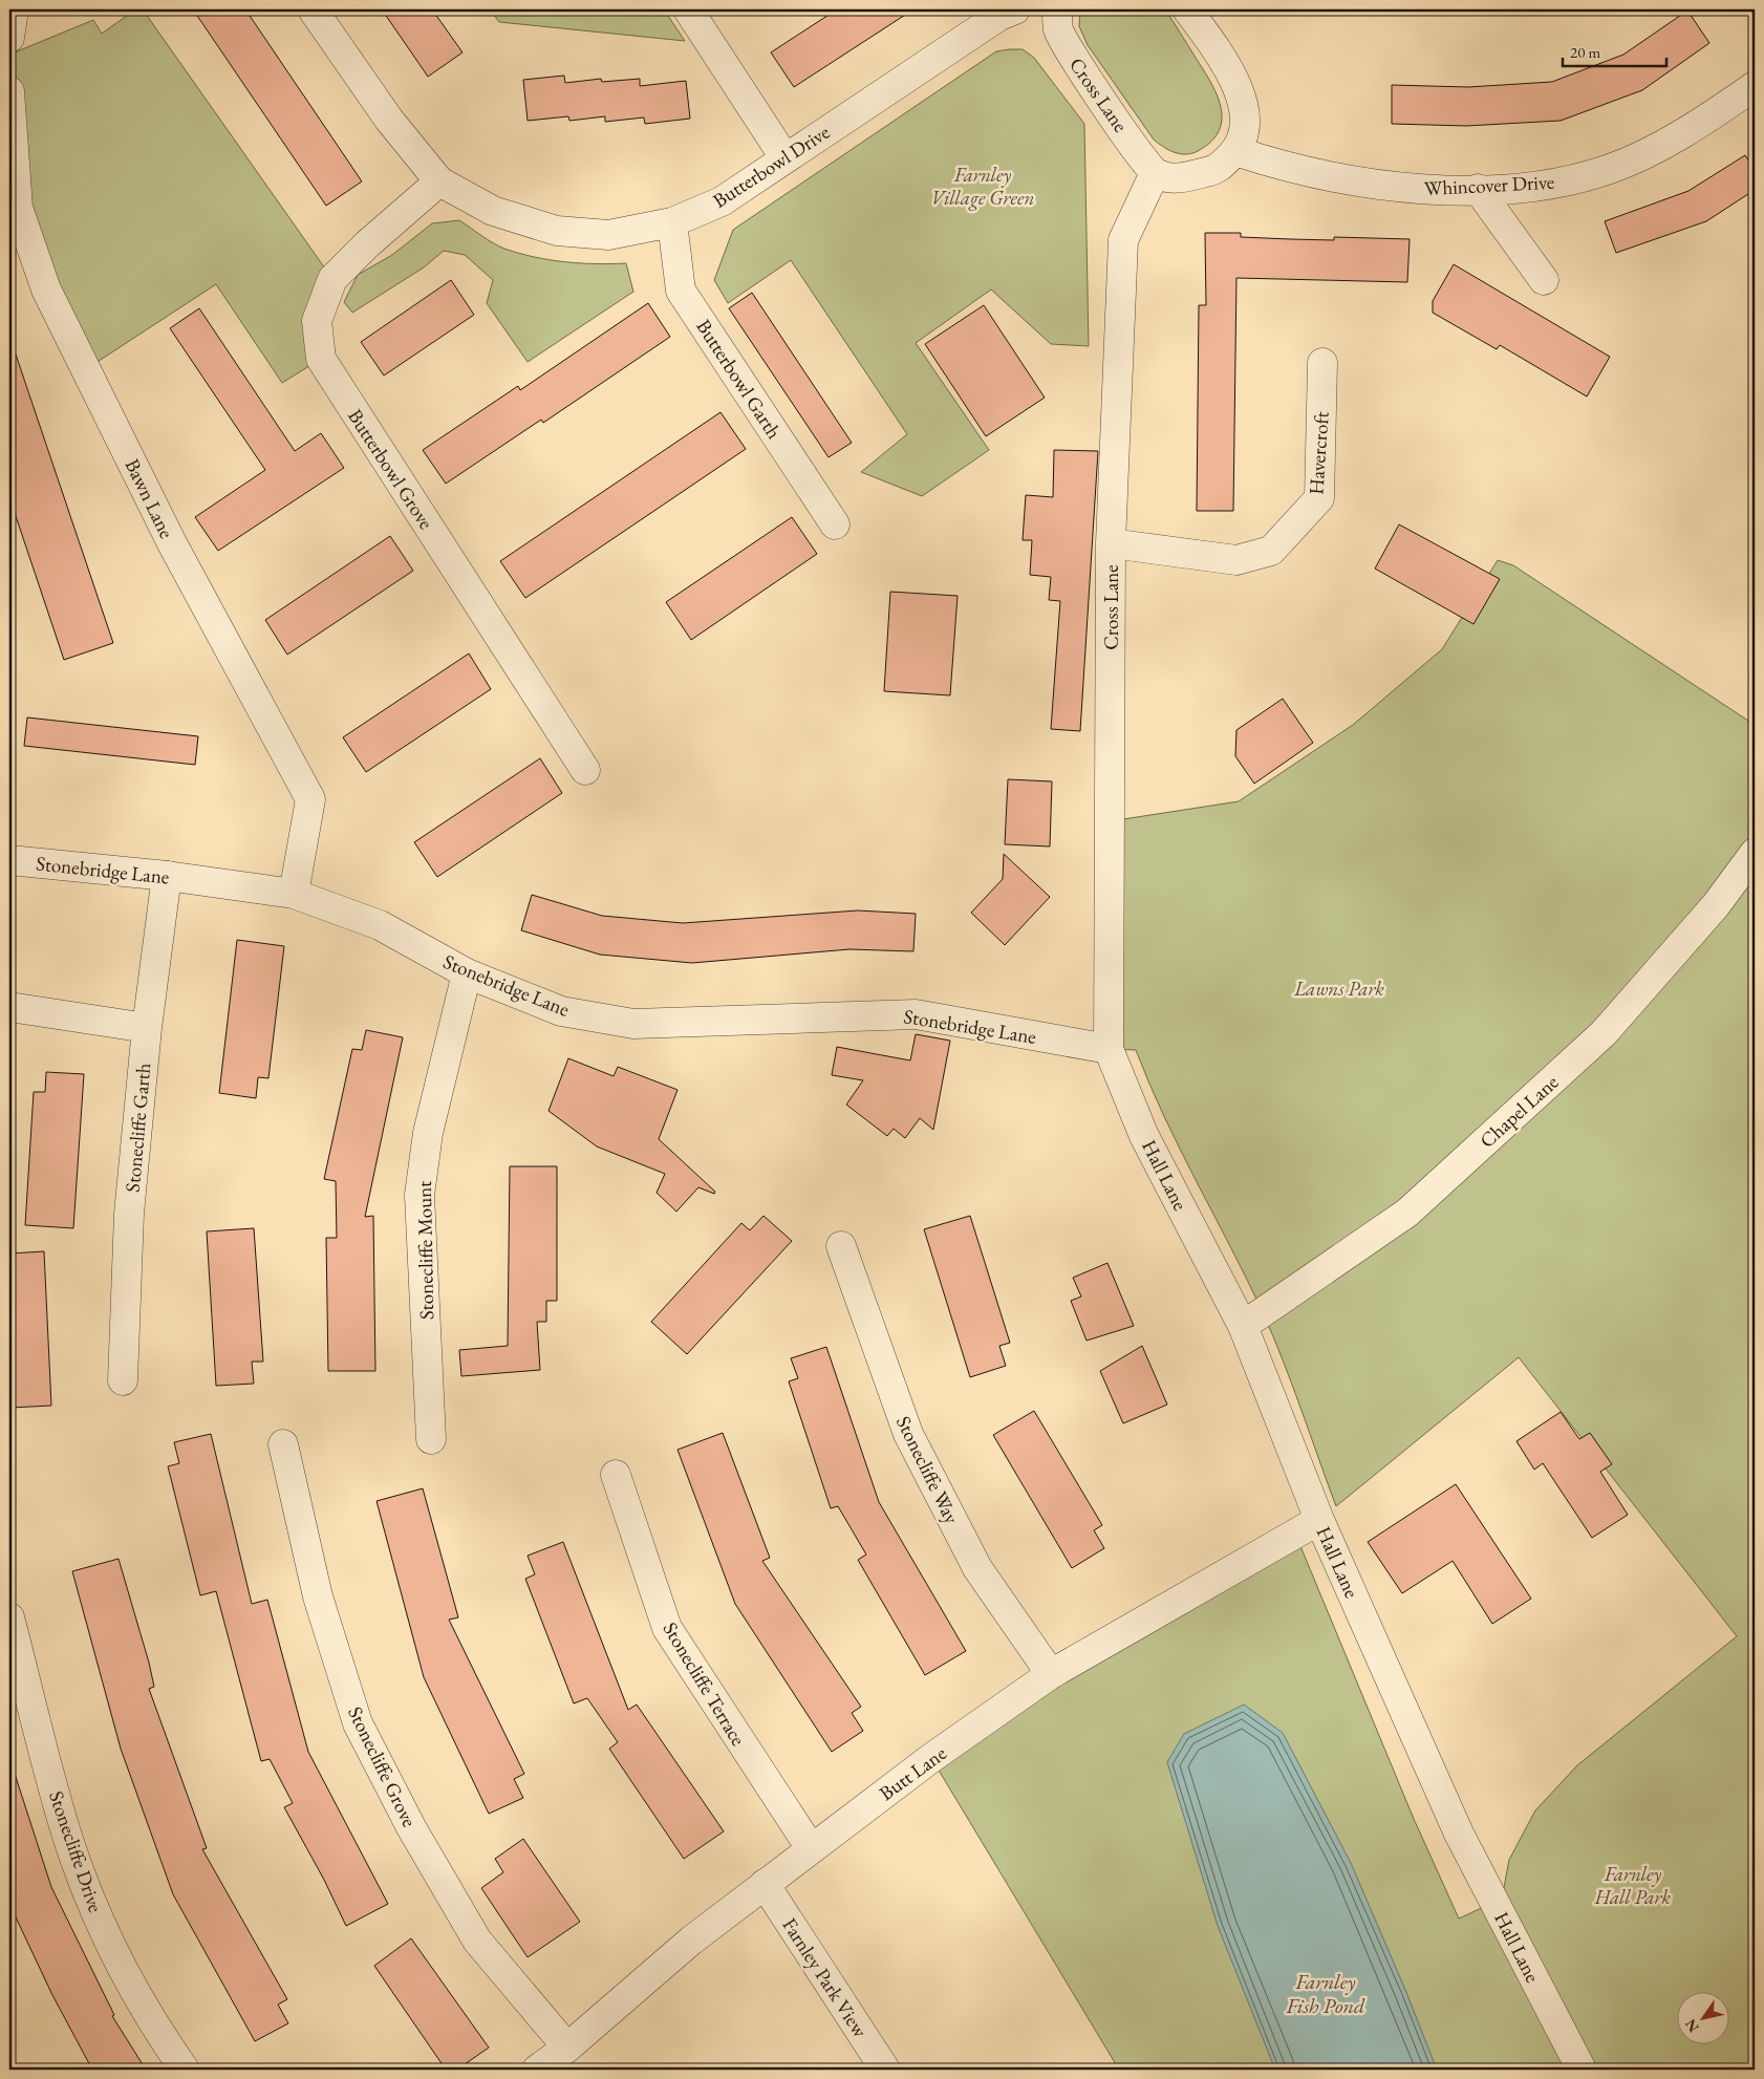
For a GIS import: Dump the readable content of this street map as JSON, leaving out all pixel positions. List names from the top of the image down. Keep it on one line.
{"streets":{"street":["Cross Lane","Butterbowl Drive","Whincover Drive","Butterbowl Garth","Havercroft","Butterbowl Grove","Bawn Lane","Stonebridge Lane","Chapel Lane","Stonecliffe Garth","Hall Lane","Stonecliffe Mount","Stonecliffe Way","Stonecliffe Terrace","Stonecliffe Grove","Butt Lane","Stonecliffe Drive","Farnley Park View"]},"crossings":[["Cross Lane","Havercroft"],["Cross Lane","Stonebridge Lane"],["Cross Lane","Hall Lane"],["Butterbowl Drive","Butterbowl Garth"],["Butterbowl Drive","Butterbowl Grove"],["Bawn Lane","Stonebridge Lane"],["Stonebridge Lane","Stonecliffe Garth"],["Stonebridge Lane","Hall Lane"],["Stonebridge Lane","Stonecliffe Mount"],["Chapel Lane","Hall Lane"],["Hall Lane","Butt Lane"],["Stonecliffe Way","Butt Lane"],["Stonecliffe Terrace","Butt Lane"],["Stonecliffe Grove","Butt Lane"],["Butt Lane","Farnley Park View"]],"water":["Farnley Fish Pond"],"parks":["Farnley Village Green","Lawns Park","Farnley Hall Park"],"scale_bar":"20 m","north":"bottom left"}
